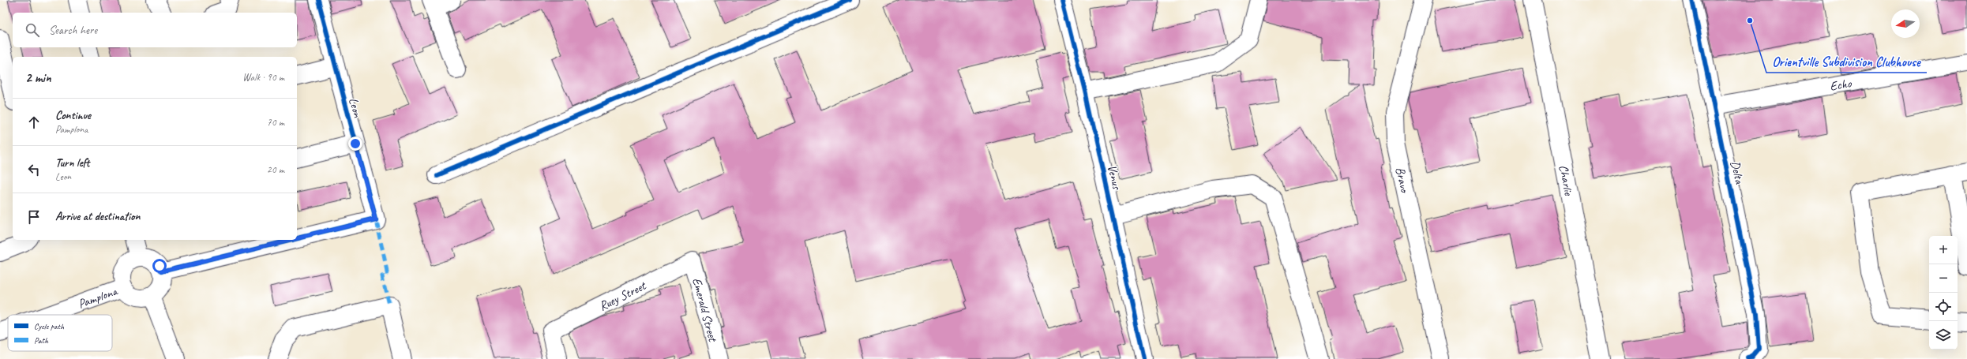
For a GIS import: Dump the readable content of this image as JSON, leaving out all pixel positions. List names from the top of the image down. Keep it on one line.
{"streets":{"street":["Echo","Leon","Delta","Venus","Bravo","Charlie","Ruey Street","Pamplona","Emerald Street"]},"crossings":[["Echo","Delta"],["Leon","Pamplona"],["Ruey Street","Emerald Street"]],"places":["Orientville Subdivision Clubhouse"],"legend":["Cycle path","Path"],"north":"left","page":{"search":"Search here","heading":["2 min","Walk · 90 m"],"list":[["Continue","Pamplona","70 m"],["Turn left","Leon","20 m"],"Arrive at destination"],"map_buttons":["+","−"]}}
